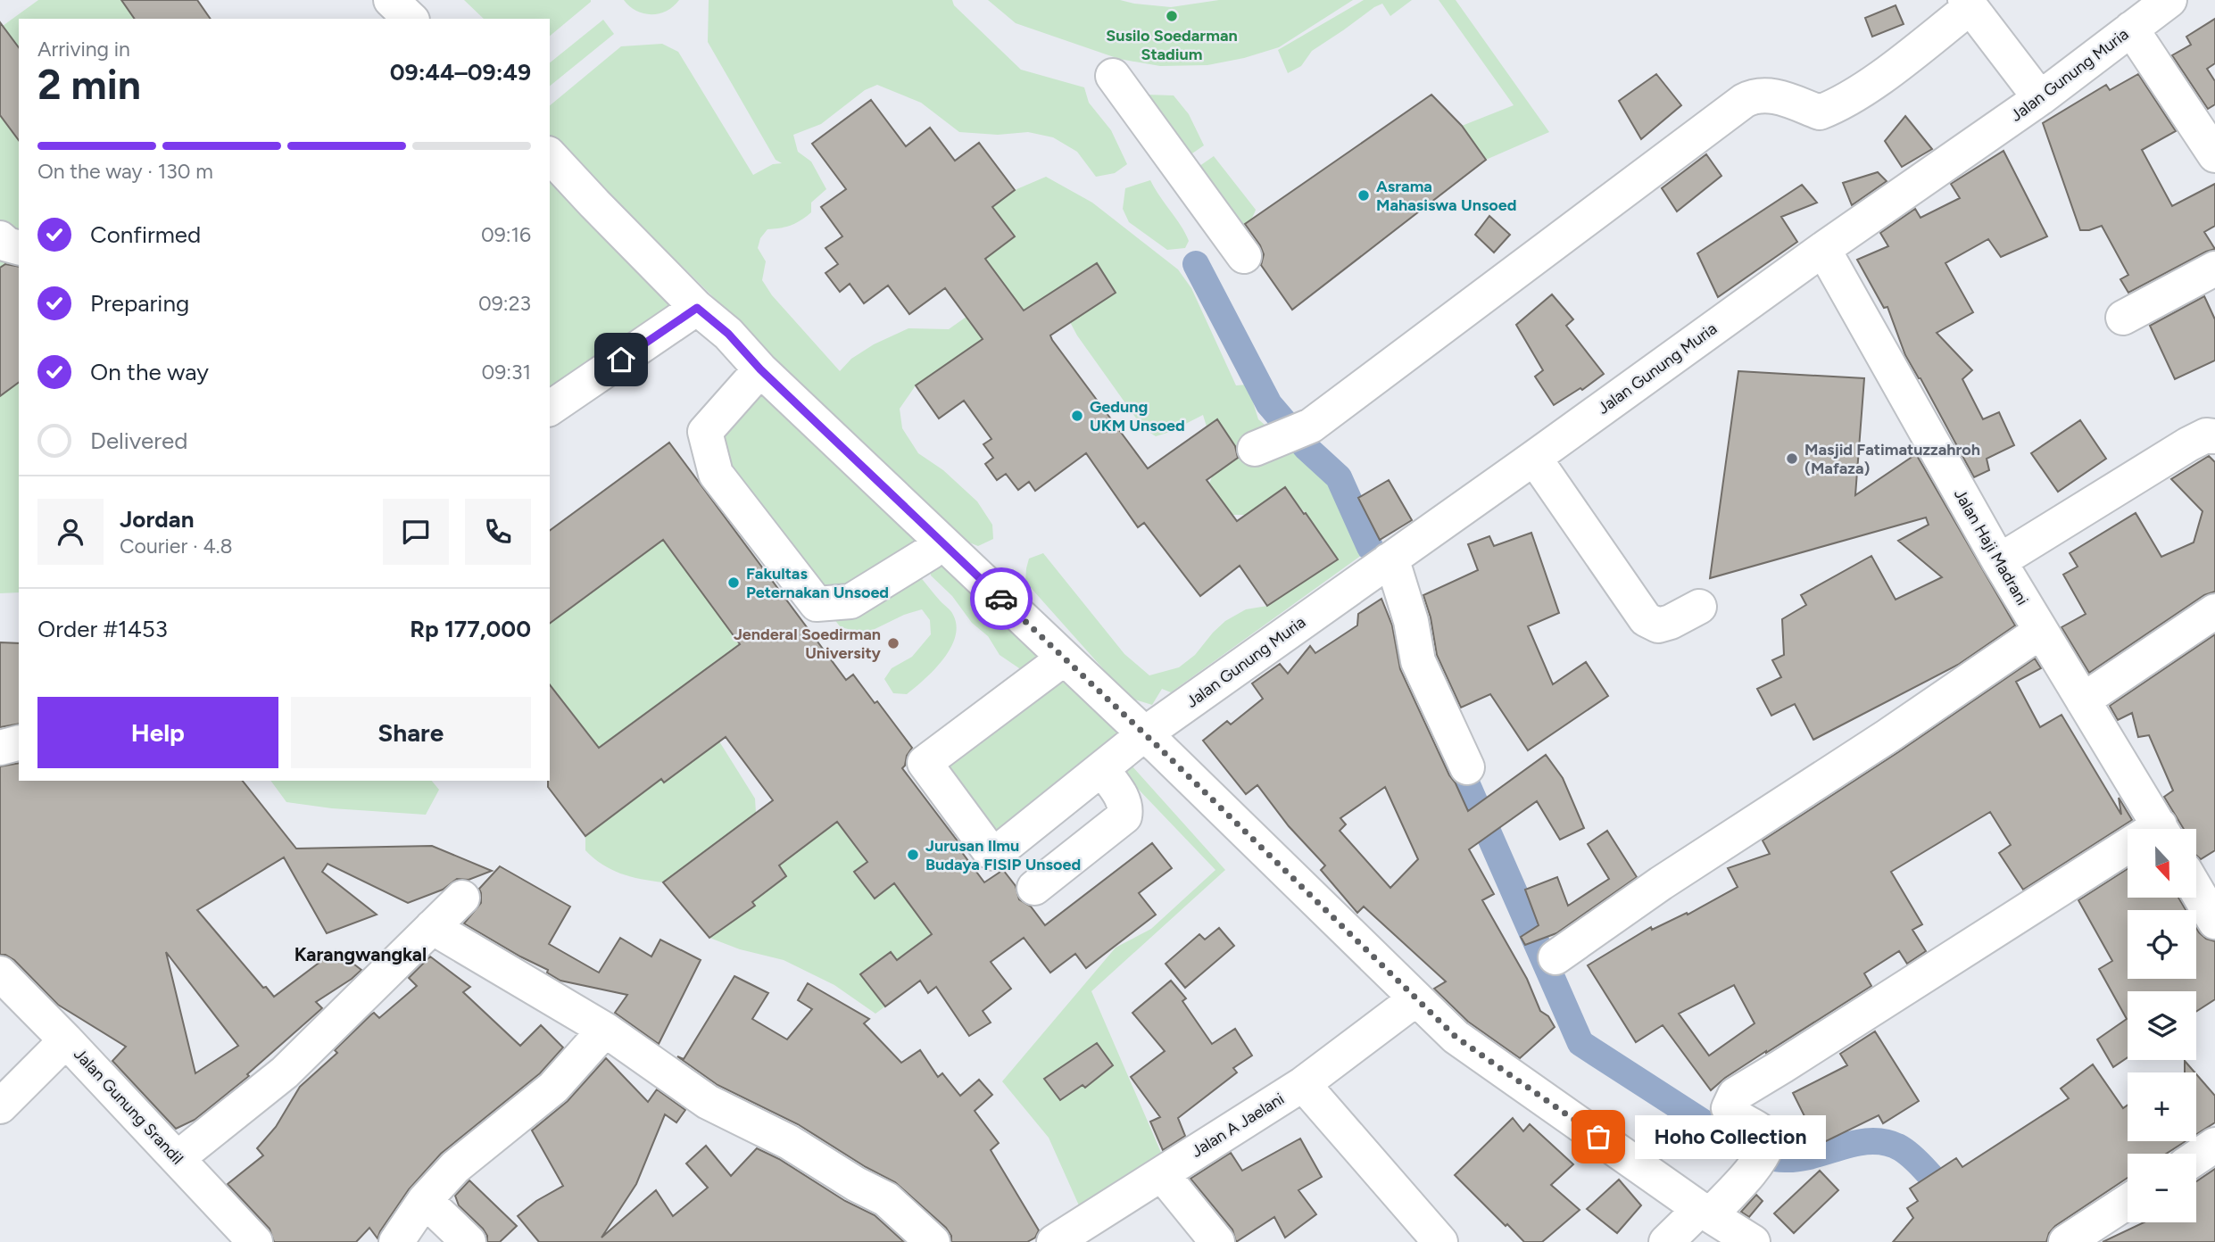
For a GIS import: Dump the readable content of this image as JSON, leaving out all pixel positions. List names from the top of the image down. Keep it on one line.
{"streets":{"street":["Jalan Gunung Muria","Jalan Haji Madrani","Jalan Gunung Srandil","Jalan A Jaelani"]},"crossings":[["Jalan Gunung Muria","Jalan Haji Madrani"]],"districts":["Karangwangkal"],"places":["Susilo Soedarman Stadium","Asrama Mahasiswa Unsoed","Gedung UKM Unsoed","Masjid Fatimatuzzahroh (Mafaza)","Fakultas Peternakan Unsoed","Jenderal Soedirman University","Jurusan Ilmu Budaya FISIP Unsoed","Hoho Collection"],"north":"bottom","page":{"heading":["2 min","Arriving in","09:44–09:49"],"panel":["Jordan","Courier · 4.8","Order #1453","Rp 177,000"],"bar":"On the way · 130 m","list":[["Confirmed","09:16"],["Preparing","09:23"],["On the way","09:31"],"Delivered"],"buttons":["Help","Share"],"map_buttons":["+","−"],"bubble":"Hoho Collection"}}
